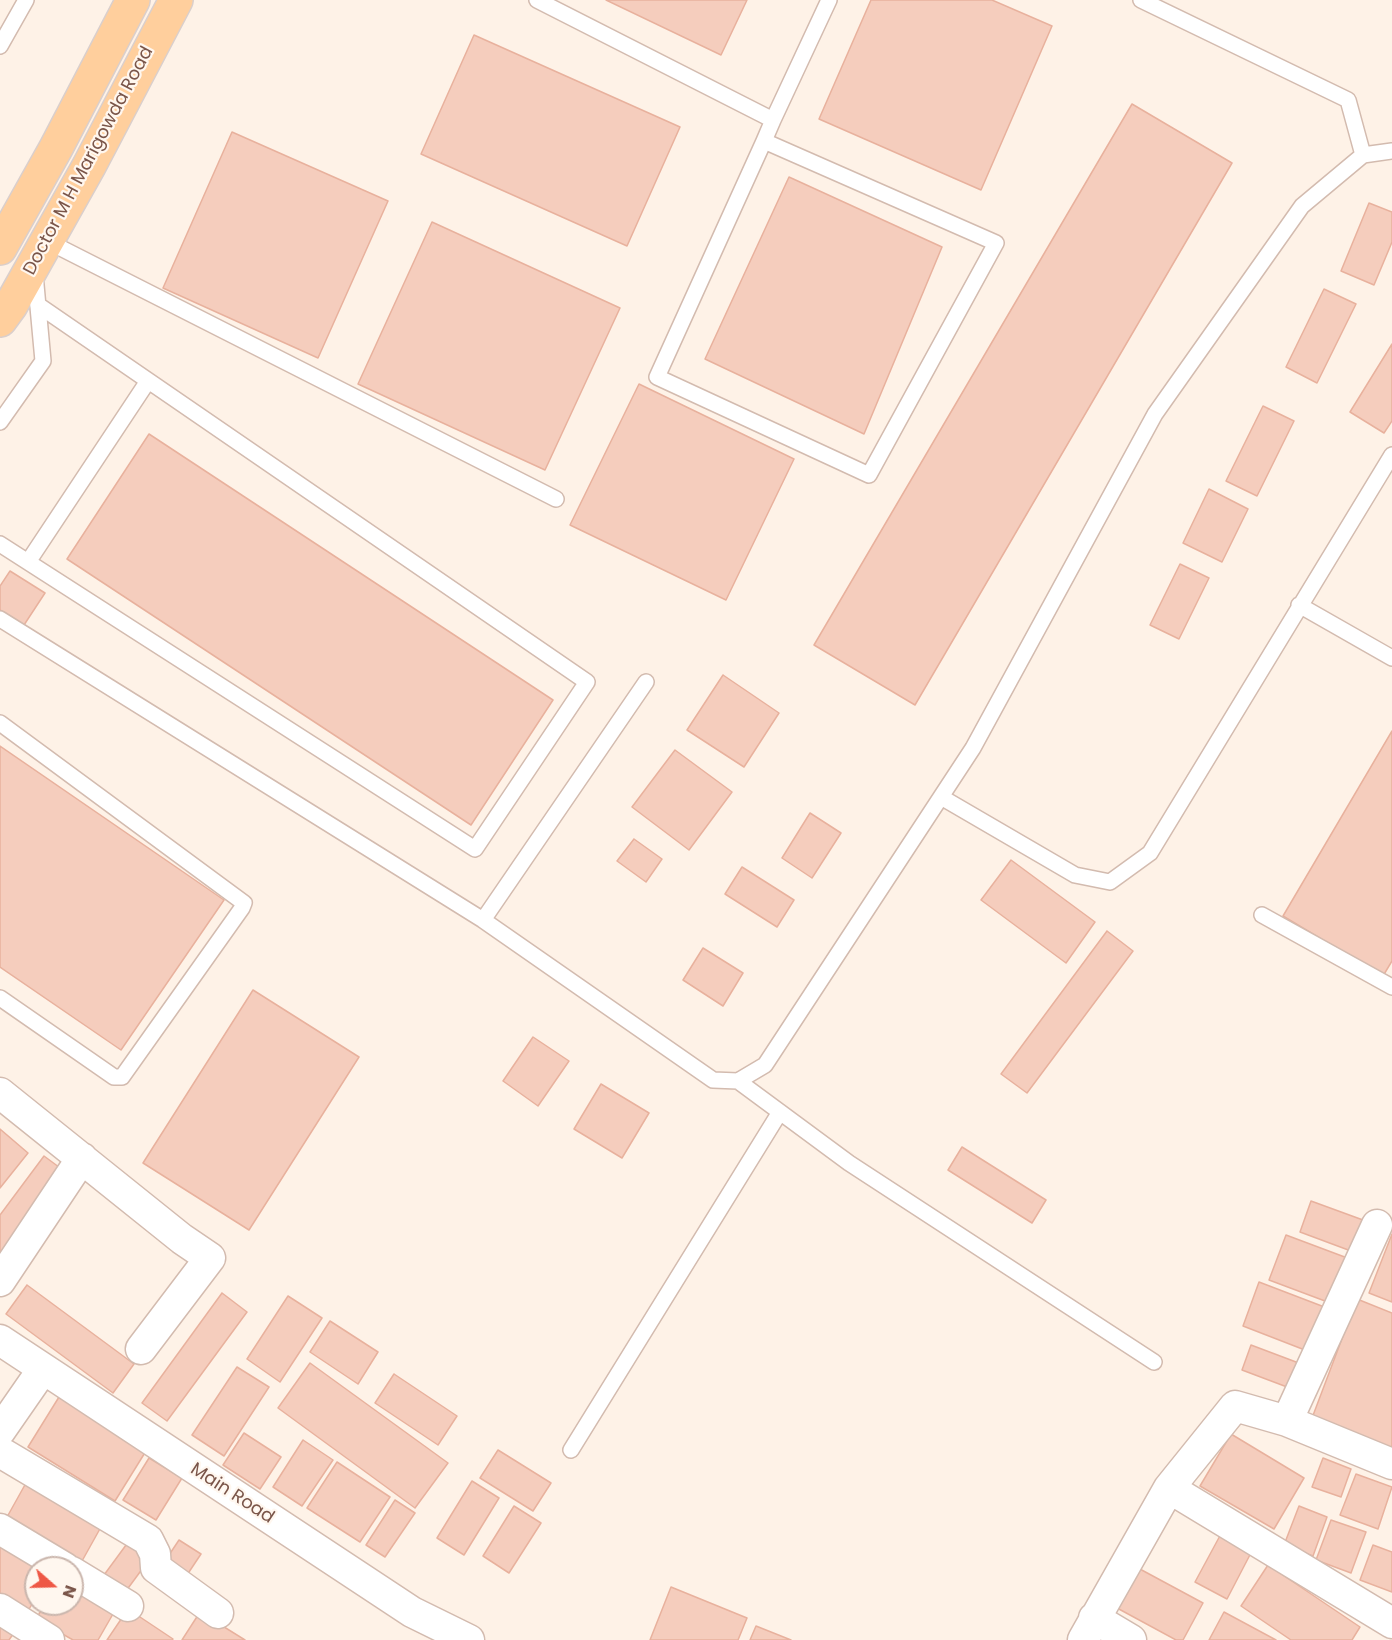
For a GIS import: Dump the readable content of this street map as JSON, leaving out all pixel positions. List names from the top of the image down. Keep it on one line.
{"streets":{"main road":["Doctor M H Marigowda Road"],"street":["Main Road"]},"north":"right"}
